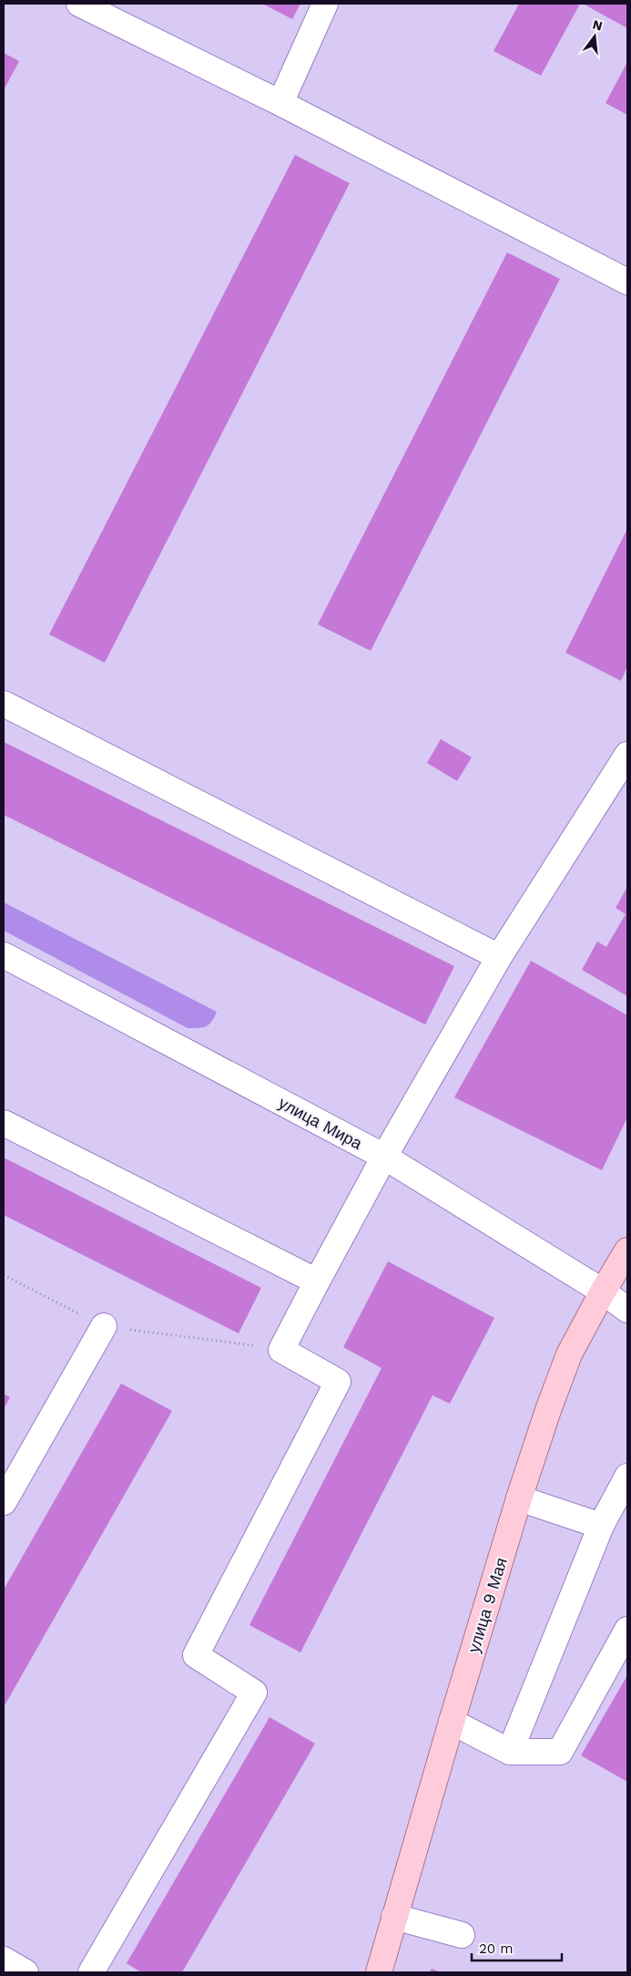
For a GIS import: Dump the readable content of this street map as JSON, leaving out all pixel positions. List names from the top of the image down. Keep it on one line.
{"streets":{"main road":["улица 9 Мая"],"street":["улица Мира"]},"crossings":[["улица Мира","улица 9 Мая"]],"scale_bar":"20 m","north":"top"}
